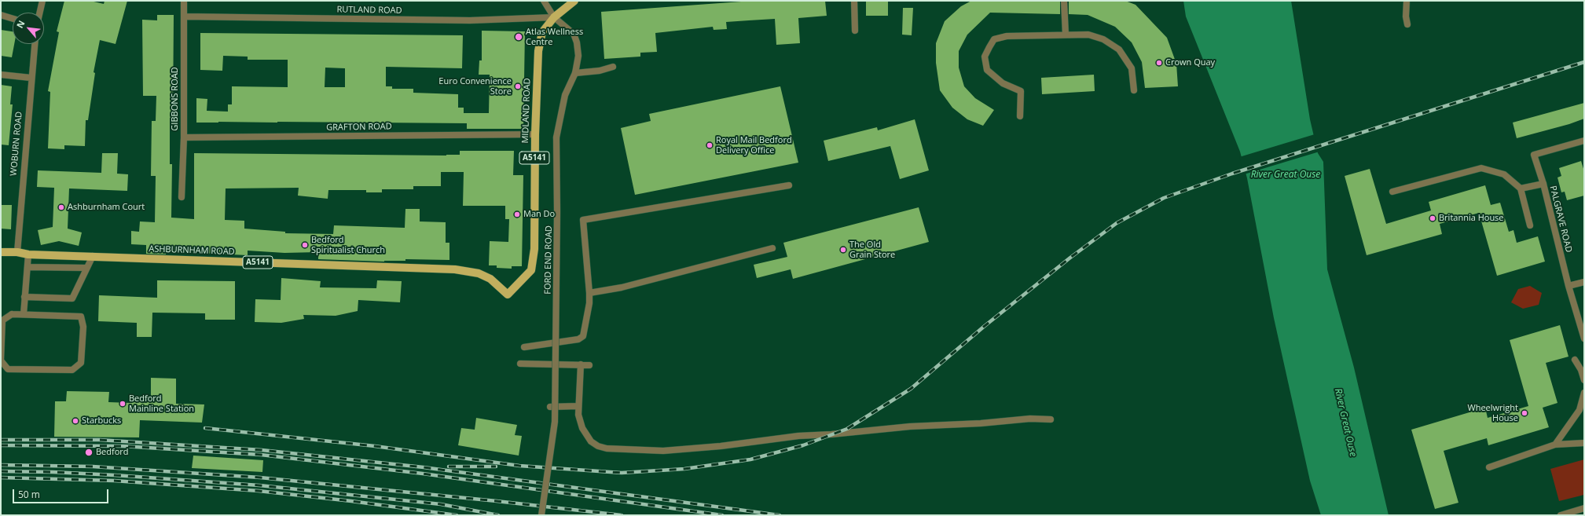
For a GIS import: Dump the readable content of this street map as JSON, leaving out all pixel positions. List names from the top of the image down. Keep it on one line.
{"streets":{"main road":["MIDLAND ROAD","A5141","ASHBURNHAM ROAD"],"street":["RUTLAND ROAD","GIBBONS ROAD","GRAFTON ROAD","WOBURN ROAD","PALGRAVE ROAD","FORD END ROAD"]},"crossings":[["RUTLAND ROAD","GIBBONS ROAD"],["RUTLAND ROAD","MIDLAND ROAD"],["RUTLAND ROAD","A5141"],["RUTLAND ROAD","FORD END ROAD"],["GIBBONS ROAD","GRAFTON ROAD"],["MIDLAND ROAD","GRAFTON ROAD"],["MIDLAND ROAD","A5141"],["MIDLAND ROAD","ASHBURNHAM ROAD"],["MIDLAND ROAD","FORD END ROAD"],["WOBURN ROAD","ASHBURNHAM ROAD"],["A5141","FORD END ROAD"]],"water":["River Great Ouse"],"places":["Atlas Wellness Centre","Crown Quay","Euro Convenience Store","Royal Mail Bedford Delivery Office","Ashburnham Court","Man Do","Britannia House","Bedford Spiritualist Church","The Old Grain Store","Bedford Mainline Station","Wheelwright House","Starbucks","Bedford"],"scale_bar":"50 m","north":"top left"}
